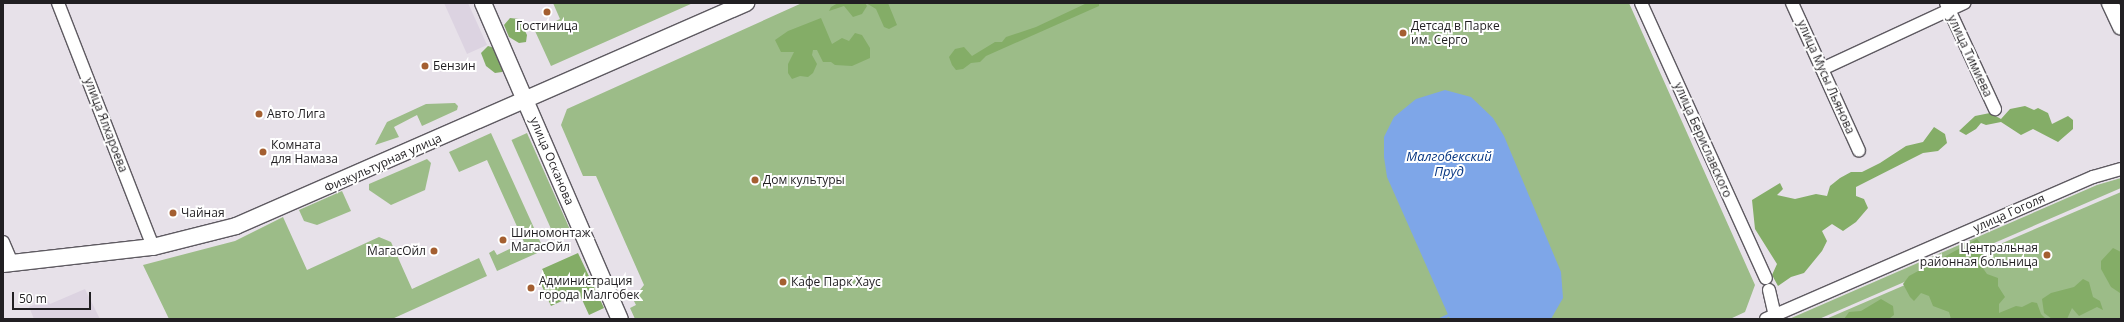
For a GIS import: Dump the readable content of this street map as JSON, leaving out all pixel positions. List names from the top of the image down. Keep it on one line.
{"streets":{"main road":["улица Осканова","Физкультурная улица"],"street":["улица Тимиева","улица Мусы Льянова","улица Ялхароева","улица Бериславского","улица Гоголя"]},"crossings":[["улица Ялхароева","Физкультурная улица"],["улица Осканова","Физкультурная улица"]],"water":["Малгобекский Пруд"],"places":["Гостиница","Детсад в Парке им. Серго","Бензин","Авто Лига","Комната для Намаза","Дом культуры","Чайная","Шиномонтаж МагасОйл","МагасОйл","Центральная районная больница","Кафе Парк Хаус","Администрация города Малгобек"],"scale_bar":"50 m"}
